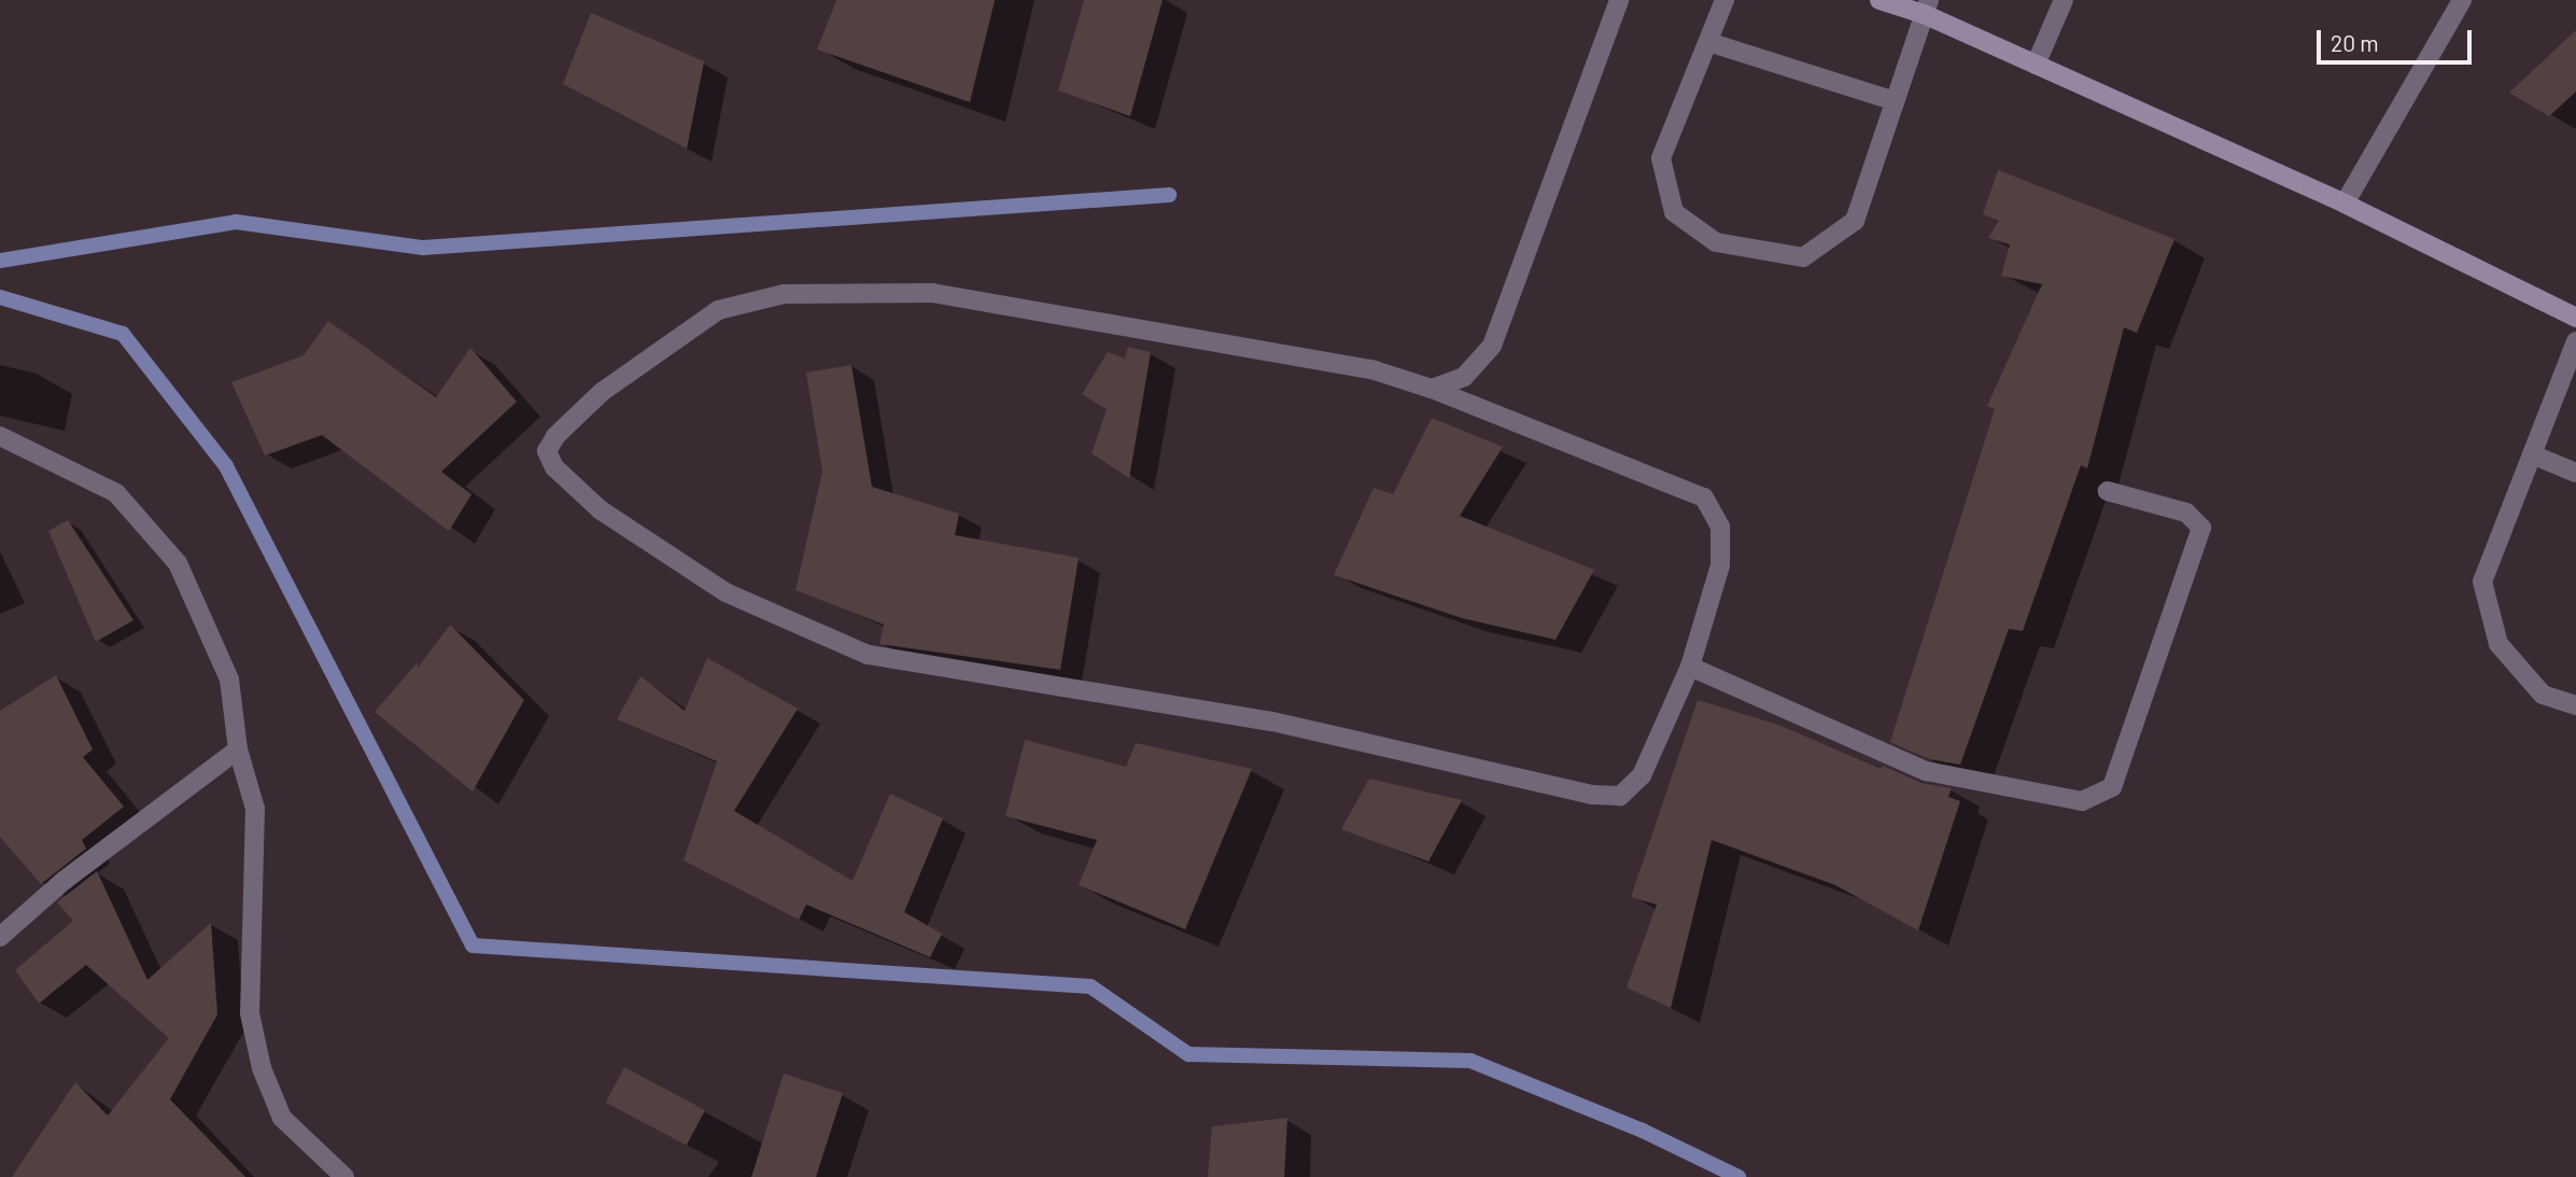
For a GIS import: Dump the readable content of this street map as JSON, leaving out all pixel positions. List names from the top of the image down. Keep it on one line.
{"scale_bar":"20 m"}
